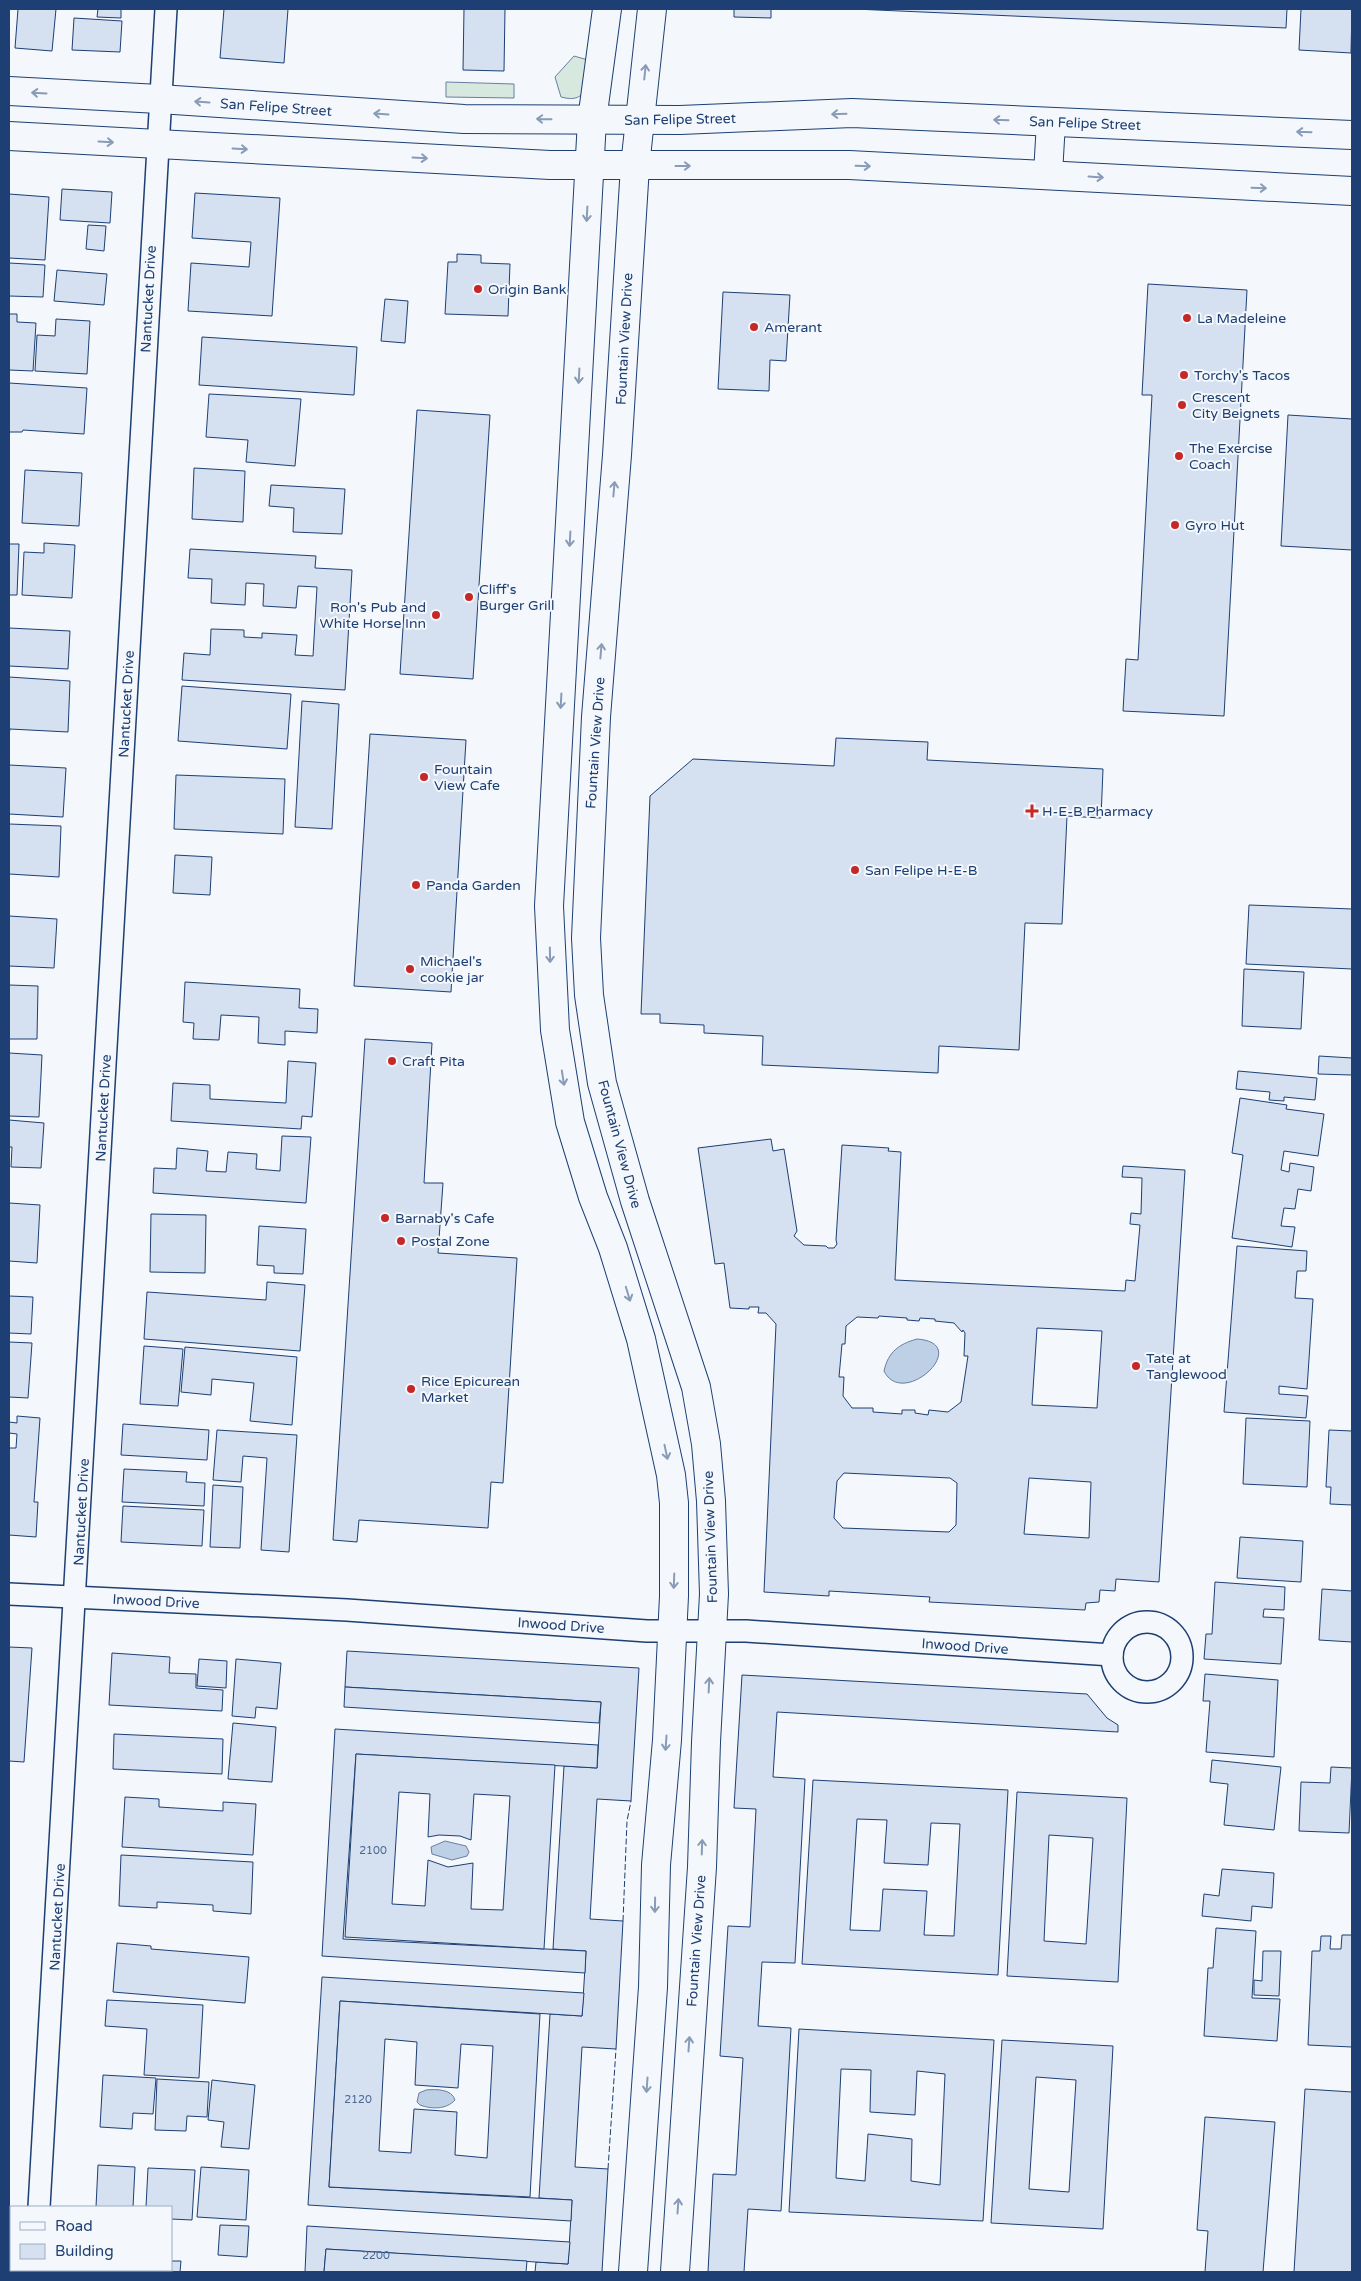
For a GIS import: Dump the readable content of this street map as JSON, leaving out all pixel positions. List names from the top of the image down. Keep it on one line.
{"streets":{"main road":["San Felipe Street","Fountain View Drive"],"street":["Nantucket Drive","Inwood Drive"]},"crossings":[["San Felipe Street","Nantucket Drive"],["San Felipe Street","Fountain View Drive"],["Nantucket Drive","Inwood Drive"],["Fountain View Drive","Inwood Drive"]],"places":{"other":["Origin Bank","La Madeleine","Amerant","Torchy's Tacos","Crescent City Beignets","The Exercise Coach","Gyro Hut","Cliff's Burger Grill","Ron's Pub and White Horse Inn","Fountain View Cafe","San Felipe H-E-B","Panda Garden","Michael's cookie jar","Craft Pita","Barnaby's Cafe","Postal Zone","Tate at Tanglewood","Rice Epicurean Market"],"health":["H-E-B Pharmacy"]},"house_numbers":["2100","2120","2200"],"legend":["Road","Building"]}
